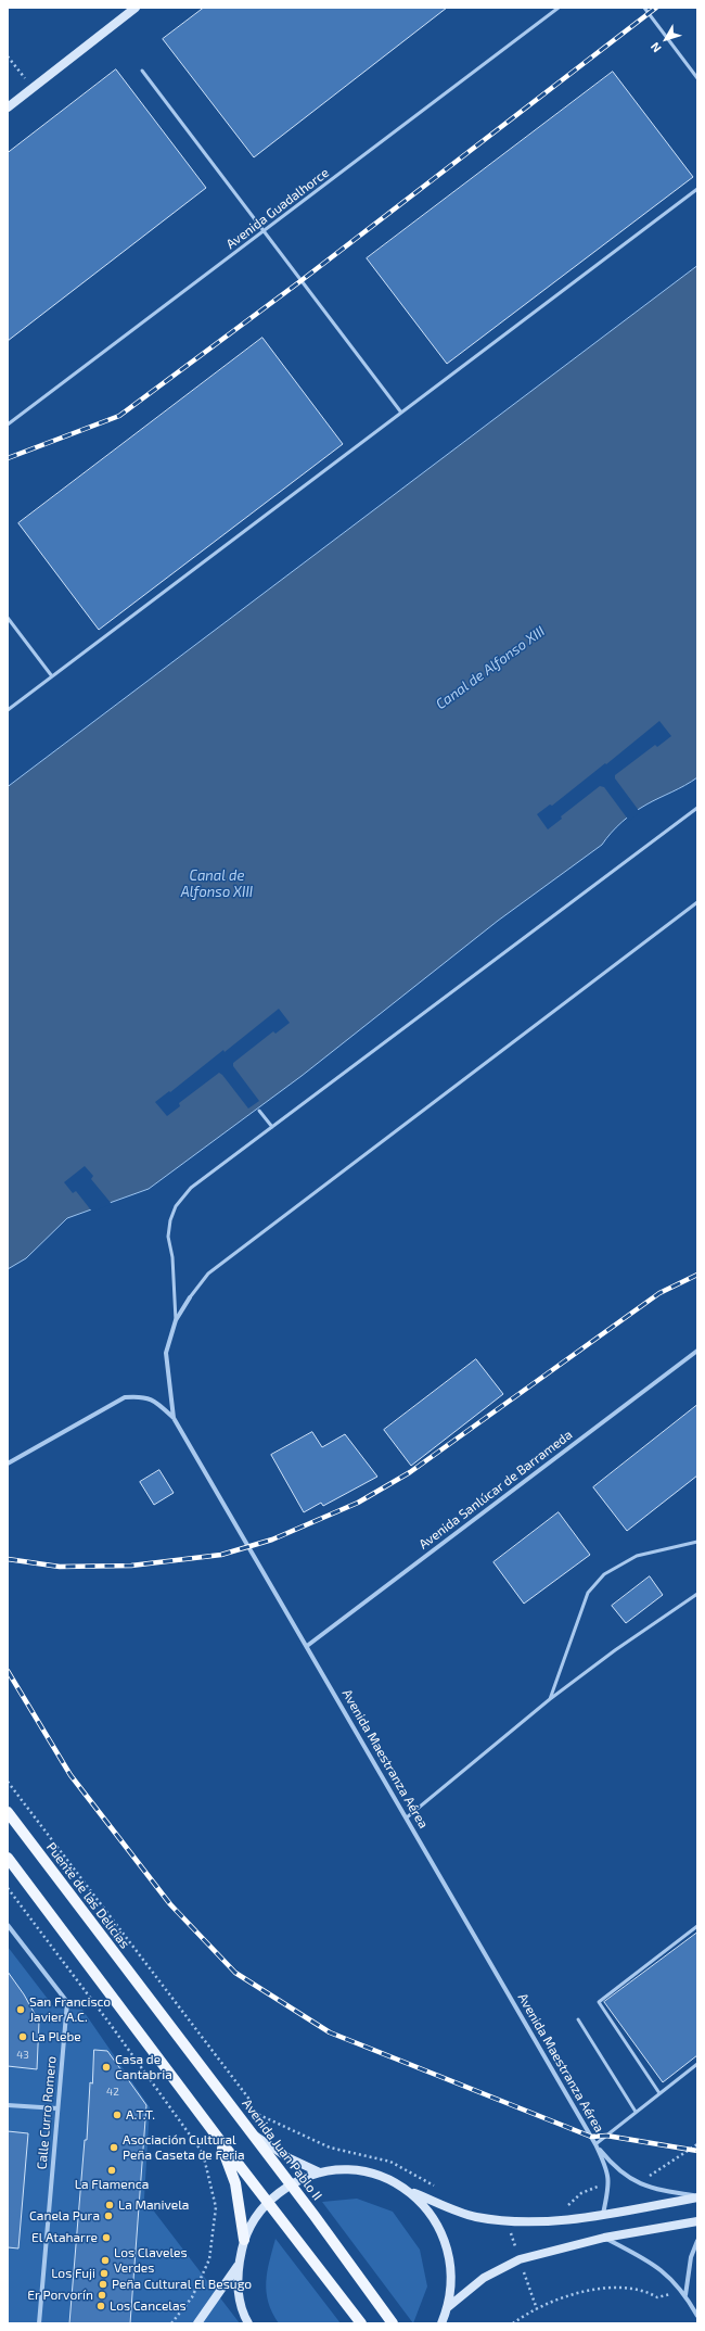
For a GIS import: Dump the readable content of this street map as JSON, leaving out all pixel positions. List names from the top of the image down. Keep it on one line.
{"streets":{"main road":["Puente de las Delicias","Avenida Juan Pablo II"],"street":["Avenida Sanlúcar de Barrameda","Avenida Maestranza Aérea","Calle Curro Romero"],"lane":["Avenida Guadalhorce"]},"crossings":[["Avenida Sanlúcar de Barrameda","Avenida Maestranza Aérea"],["Puente de las Delicias","Avenida Juan Pablo II"]],"water":["Canal de Alfonso XIII"],"places":["San Francisco Javier A.C.","La Plebe","Casa de Cantabria","A.T.T.","Asociación Cultural Peña Caseta de Feria","La Flamenca","La Manivela","Canela Pura","El Ataharre","Los Claveles Verdes","Los Fuji","Peña Cultural El Besugo","Er Porvorín","Los Cancelas"],"house_numbers":["43","42"],"north":"bottom left"}
